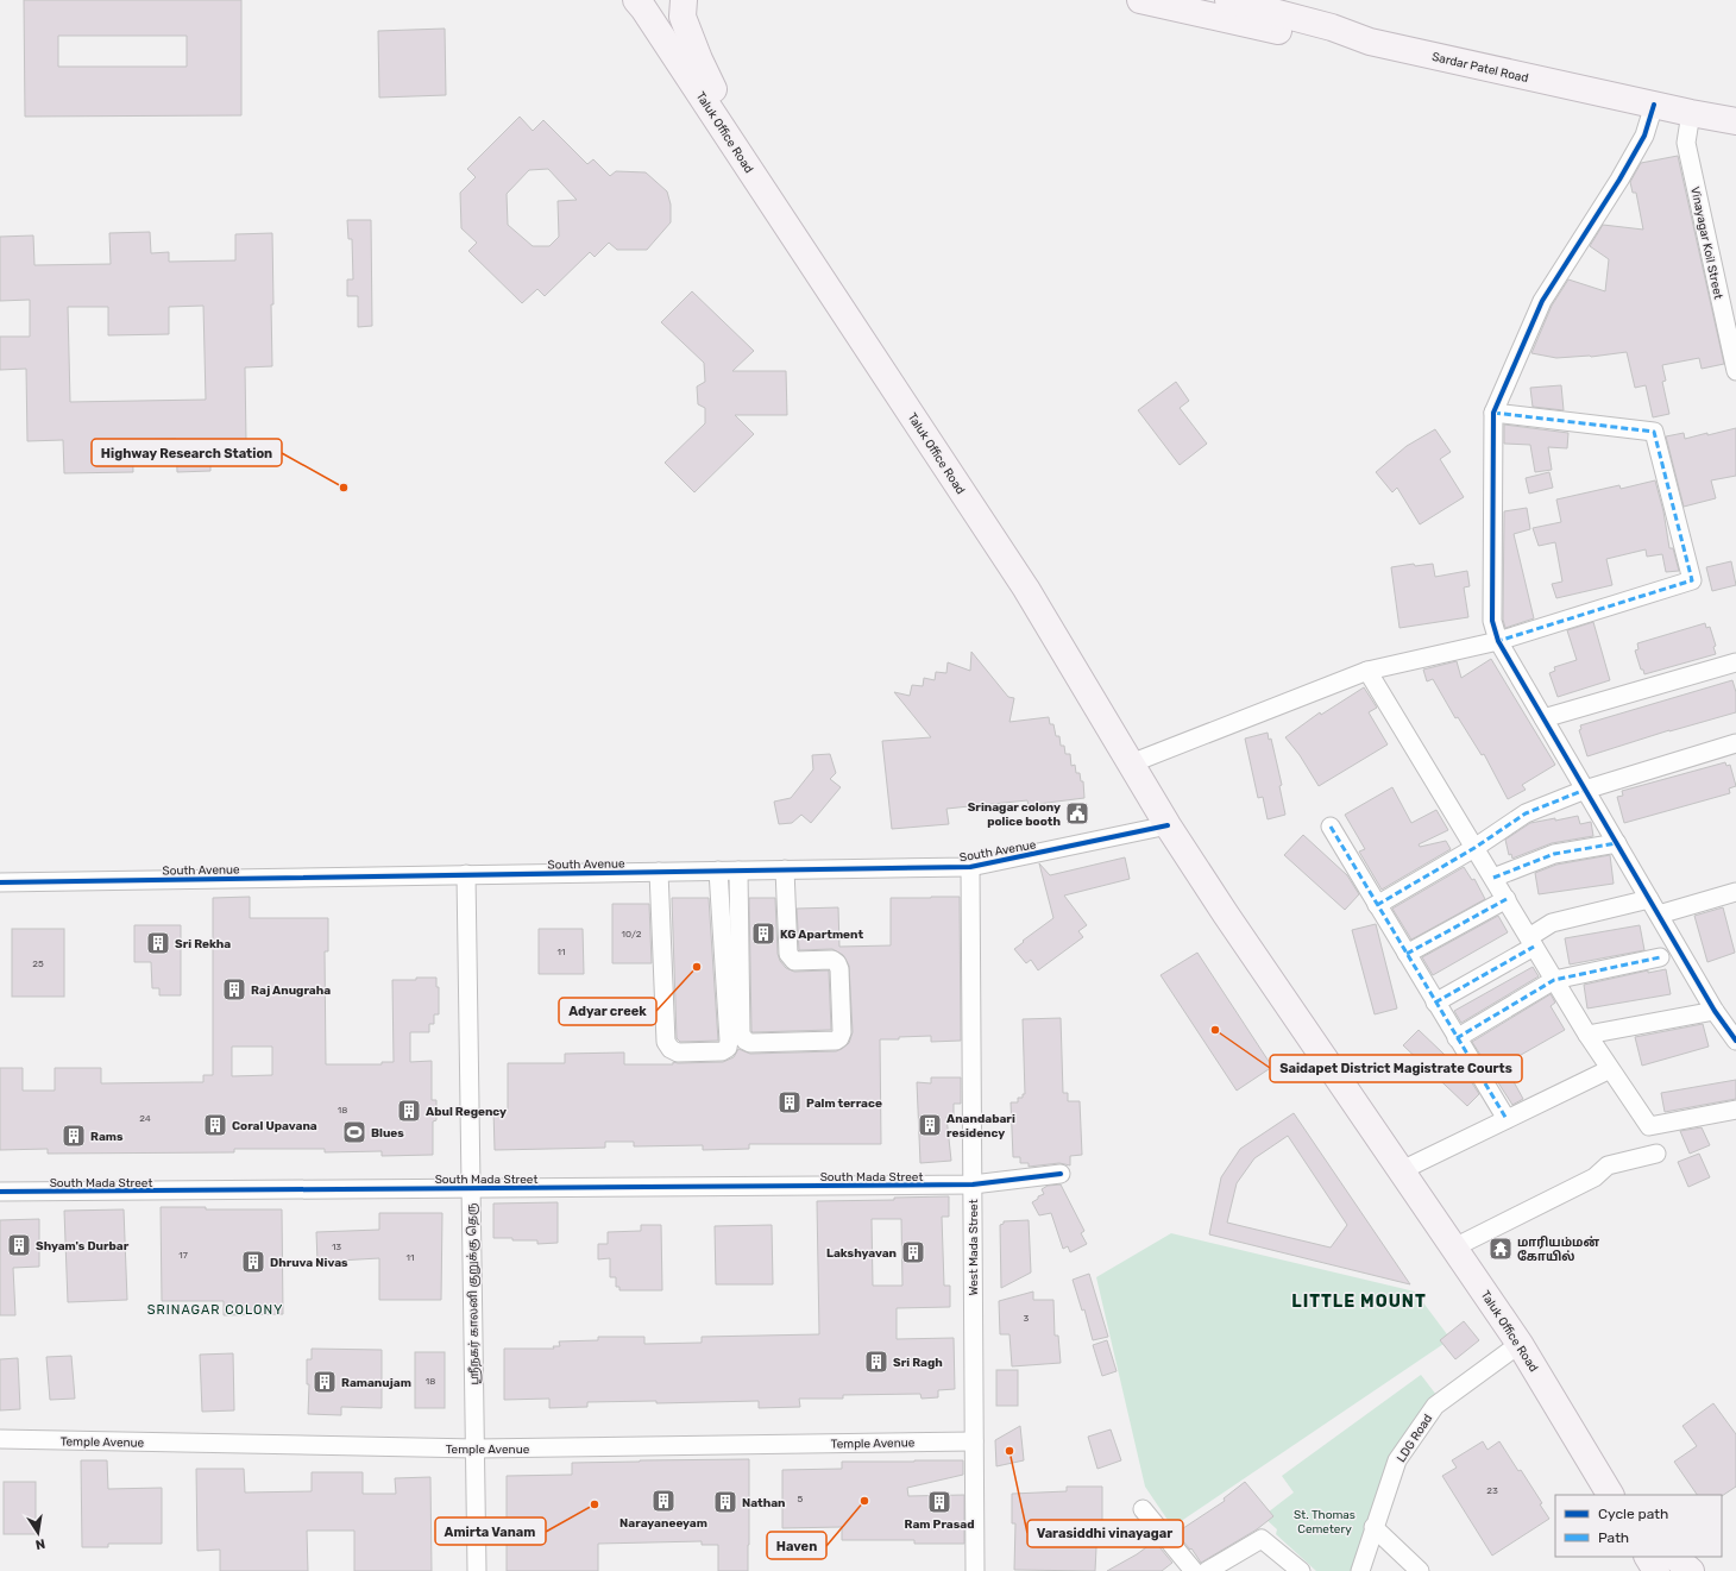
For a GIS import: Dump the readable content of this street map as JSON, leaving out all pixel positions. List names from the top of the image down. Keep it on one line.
{"streets":{"main road":["Sardar Patel Road","Taluk Office Road"],"street":["Vinayagar Koil Street","South Avenue","South Mada Street","West Mada Street","ஸ்ரீநகர் காலனி குறுக்கு தெரு","LDG Road","Temple Avenue"]},"crossings":[["Sardar Patel Road","Vinayagar Koil Street"],["Taluk Office Road","South Avenue"],["Taluk Office Road","LDG Road"],["South Avenue","West Mada Street"],["South Avenue","ஸ்ரீநகர் காலனி குறுக்கு தெரு"],["South Mada Street","West Mada Street"],["South Mada Street","ஸ்ரீநகர் காலனி குறுக்கு தெரு"],["West Mada Street","Temple Avenue"],["ஸ்ரீநகர் காலனி குறுக்கு தெரு","Temple Avenue"]],"districts":["LITTLE MOUNT","SRINAGAR COLONY"],"parks":["St. Thomas Cemetery"],"places":{"other":["Highway Research Station","Adyar creek","Saidapet District Magistrate Courts","Varasiddhi vinayagar","Haven","Amirta Vanam"],"public building":["Srinagar colony police booth"],"building":["KG Apartment","Sri Rekha","Raj Anugraha","Palm terrace","Abul Regency","Coral Upavana","Anandabari residency","Rams","Shyam's Durbar","Lakshyavan","Dhruva Nivas","Sri Ragh","Ramanujam","Narayaneeyam","Nathan","Ram Prasad"],"sports":["Blues"],"temple":["மாரியம்மன் கோயில்"]},"house_numbers":["10/2","11","25","18","24","13","17","11","3","18","23","5"],"legend":["Cycle path","Path"],"north":"bottom"}
